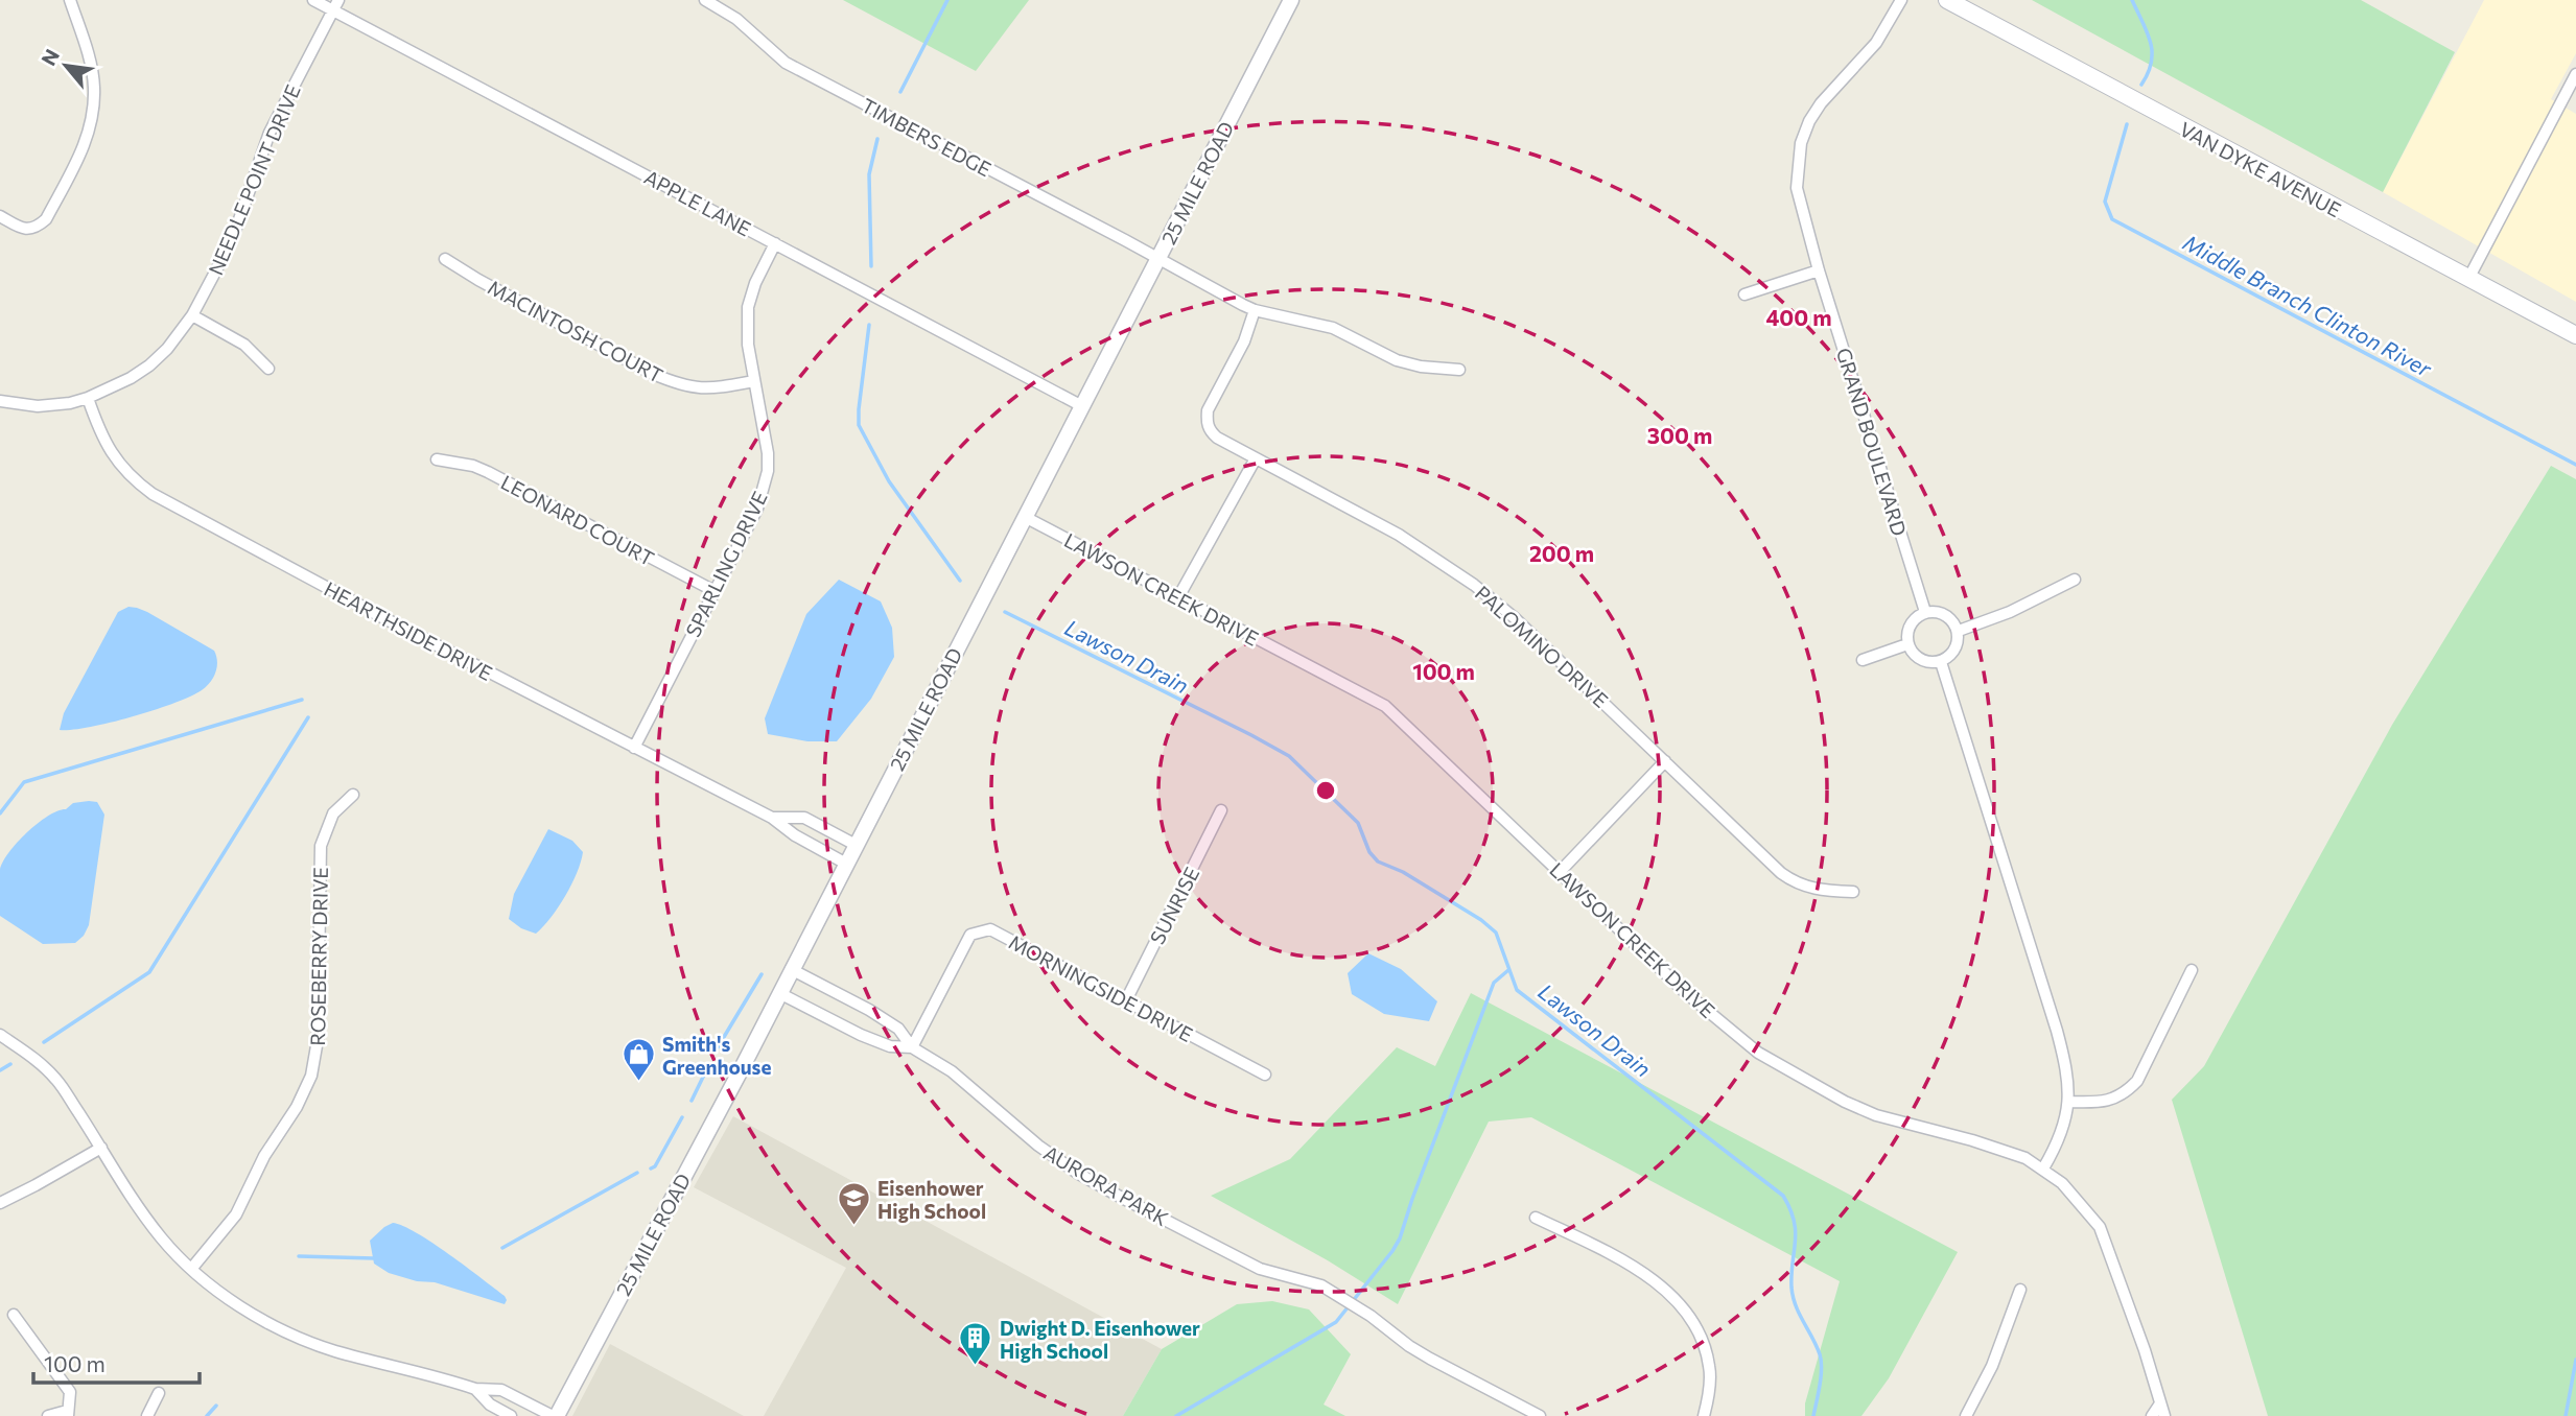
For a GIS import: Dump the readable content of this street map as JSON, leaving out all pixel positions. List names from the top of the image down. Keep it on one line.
{"streets":{"main road":["VAN DYKE AVENUE"],"street":["TIMBERS EDGE","NEEDLE POINT DRIVE","25 MILE ROAD","APPLE LANE","MACINTOSH COURT","GRAND BOULEVARD","LEONARD COURT","SPARLING DRIVE","LAWSON CREEK DRIVE","HEARTHSIDE DRIVE","PALOMINO DRIVE","SUNRISE","ROSEBERRY DRIVE","MORNINGSIDE DRIVE","AURORA PARK"]},"crossings":[["TIMBERS EDGE","25 MILE ROAD"],["TIMBERS EDGE","PALOMINO DRIVE"],["NEEDLE POINT DRIVE","APPLE LANE"],["NEEDLE POINT DRIVE","HEARTHSIDE DRIVE"],["25 MILE ROAD","APPLE LANE"],["25 MILE ROAD","LAWSON CREEK DRIVE"],["25 MILE ROAD","HEARTHSIDE DRIVE"],["25 MILE ROAD","AURORA PARK"],["APPLE LANE","SPARLING DRIVE"],["MACINTOSH COURT","SPARLING DRIVE"],["LEONARD COURT","SPARLING DRIVE"],["SPARLING DRIVE","HEARTHSIDE DRIVE"],["SUNRISE","MORNINGSIDE DRIVE"],["MORNINGSIDE DRIVE","AURORA PARK"]],"water":["Middle Branch Clinton River","Lawson Drain"],"places":{"shop":["Smith's Greenhouse"],"school or university":["Eisenhower High School"],"building":["Dwight D. Eisenhower High School"]},"scale_bar":"100 m","north":"top left","rings":["400 m","300 m","200 m","100 m"]}
